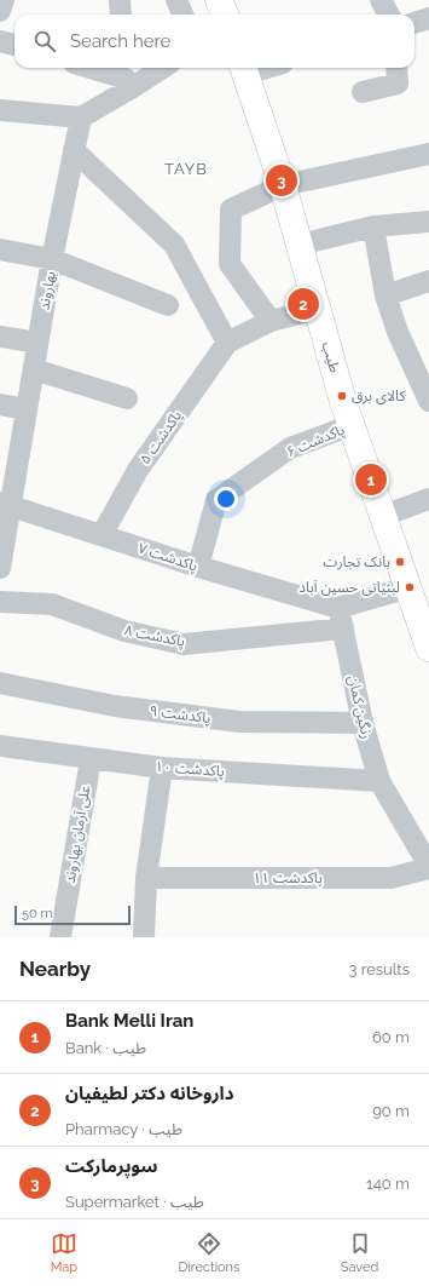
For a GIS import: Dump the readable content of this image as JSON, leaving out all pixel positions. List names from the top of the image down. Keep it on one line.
{"streets":{"main road":["طیب"],"street":["بهاروند","پاکدشت ۵","پاکدشت ۶","پاکدشت ۷","پاکدشت ۸","رنگین کمان","پاکدشت ۹","پاکدشت ۱۰","علی آرمان بهاروند","پاکدشت ۱۱"]},"crossings":[["بهاروند","پاکدشت ۷"],["طیب","پاکدشت ۶"],["پاکدشت ۵","پاکدشت ۷"],["پاکدشت ۶","پاکدشت ۷"],["پاکدشت ۷","پاکدشت ۸"],["پاکدشت ۷","رنگین کمان"],["پاکدشت ۸","رنگین کمان"],["رنگین کمان","پاکدشت ۹"],["رنگین کمان","پاکدشت ۱۰"],["رنگین کمان","پاکدشت ۱۱"],["پاکدشت ۱۰","علی آرمان بهاروند"]],"districts":["TAYB"],"places":["کالای برق","بانک تجارت","لبنیاتی حسین آباد"],"scale_bar":"50 m","page":{"search":"Search here","pins":["3","2","1"],"scale":"50 m","heading":["Nearby","3 results"],"list":[{"mark":"1","name":"Bank Melli Iran","note":"Bank · طیب","value":"60 m"},{"mark":"2","name":"داروخانه دکتر لطیفیان","note":"Pharmacy · طیب","value":"90 m"},{"mark":"3","name":"سوپرمارکت","note":"Supermarket · طیب","value":"140 m"}],"nav":["Map","Directions","Saved"]}}
